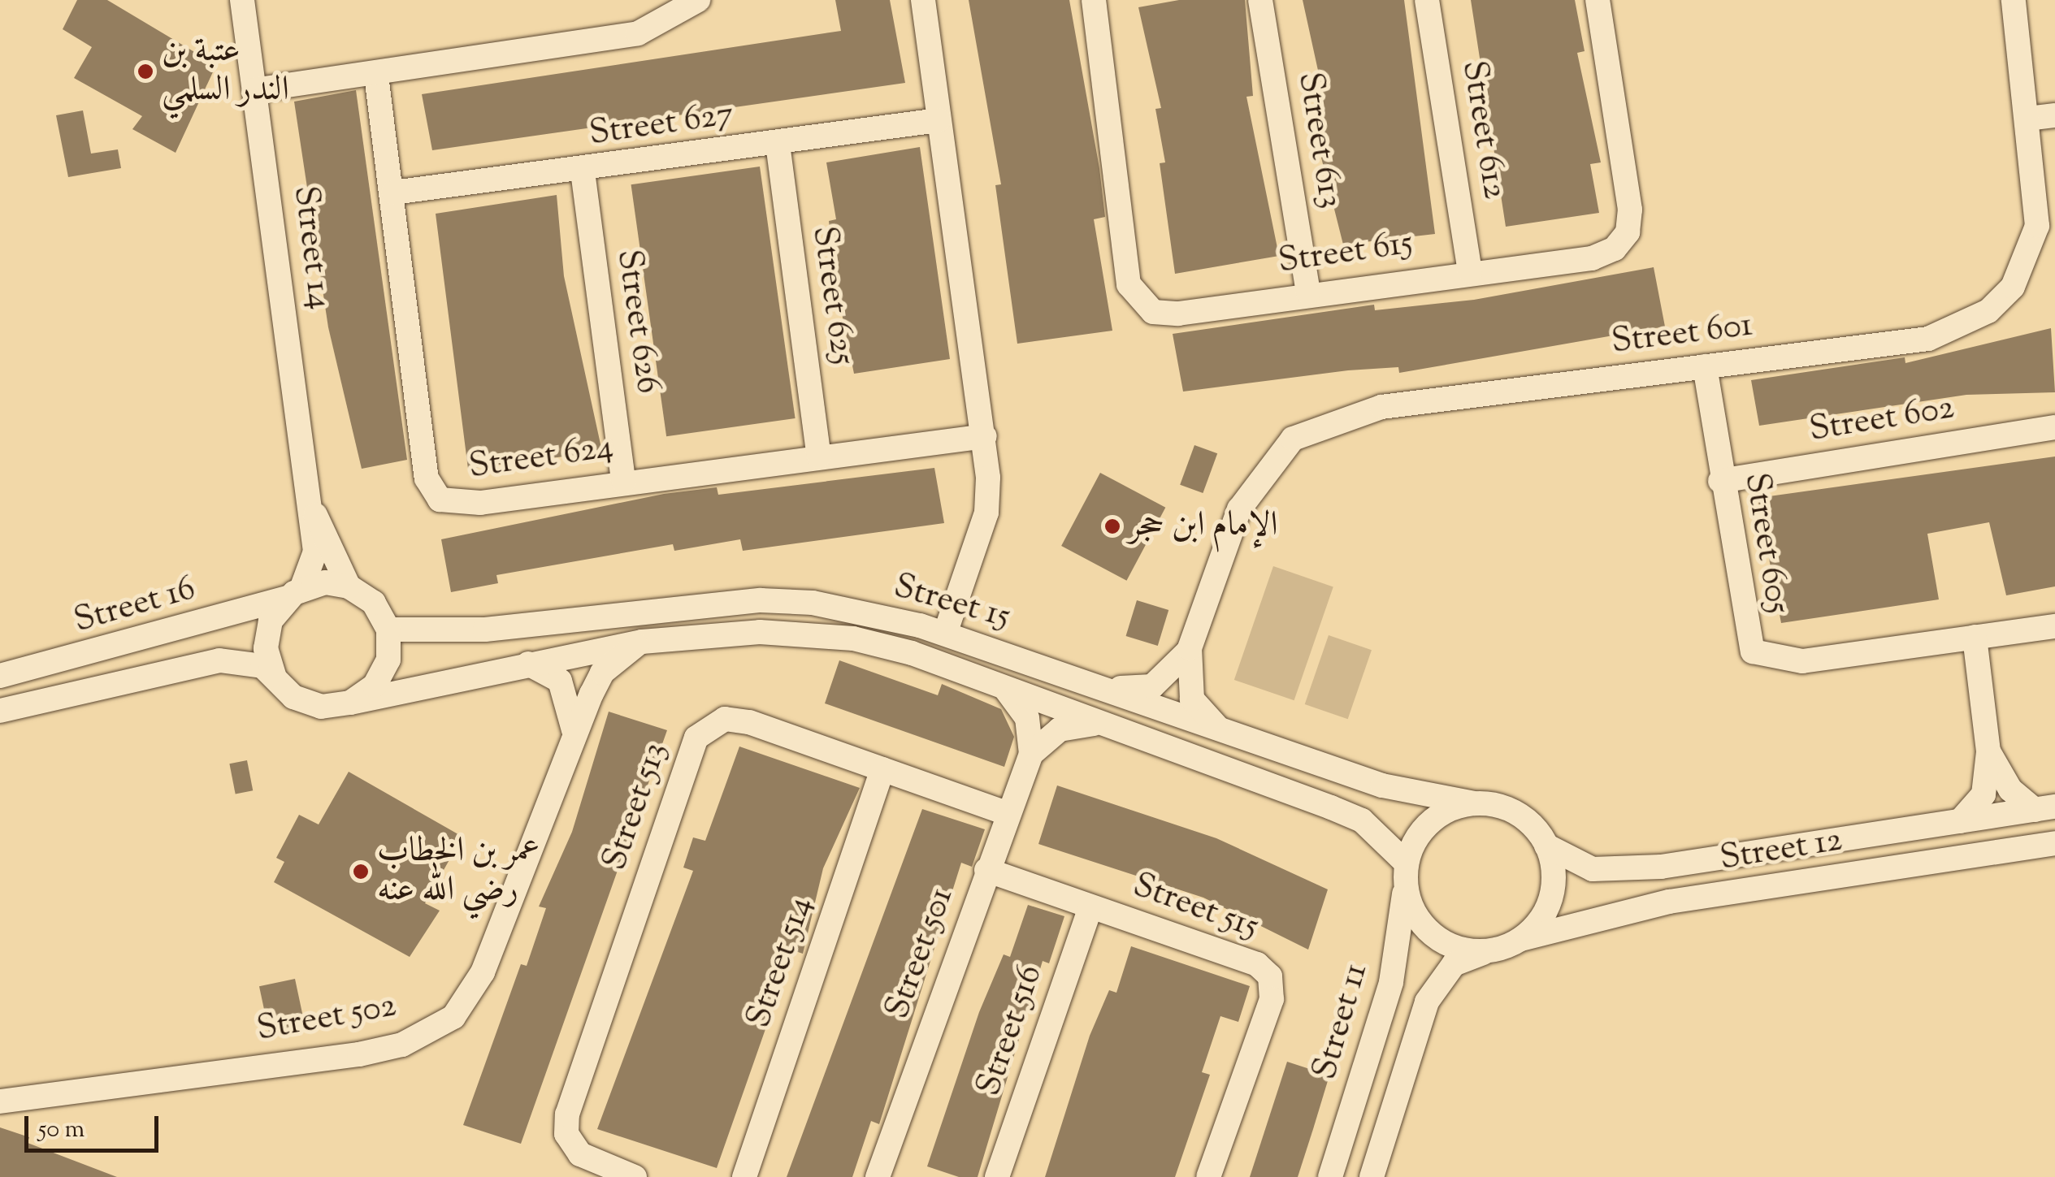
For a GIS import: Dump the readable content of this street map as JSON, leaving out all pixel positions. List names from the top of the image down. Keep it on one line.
{"streets":{"street":["Street 627","Street 612","Street 613","Street 14","Street 615","Street 625","Street 626","Street 601","Street 602","Street 624","Street 605","Street 15","Street 16","Street 513","Street 12","Street 515","Street 501","Street 514","Street 502","Street 11","Street 516"]},"crossings":[["Street 627","Street 625"],["Street 627","Street 626"],["Street 627","Street 624"],["Street 612","Street 615"],["Street 613","Street 615"],["Street 14","Street 15"],["Street 14","Street 16"],["Street 625","Street 624"],["Street 626","Street 624"],["Street 601","Street 605"],["Street 601","Street 15"],["Street 602","Street 605"],["Street 15","Street 16"],["Street 15","Street 12"],["Street 15","Street 501"],["Street 15","Street 502"],["Street 15","Street 11"],["Street 513","Street 501"],["Street 513","Street 514"],["Street 12","Street 11"],["Street 515","Street 501"],["Street 515","Street 516"]],"places":["عتبة بن الندر السلمي","الإمام ابن حجر","عمر بن الخطاب رضي الله عنه"],"scale_bar":"50 m"}
